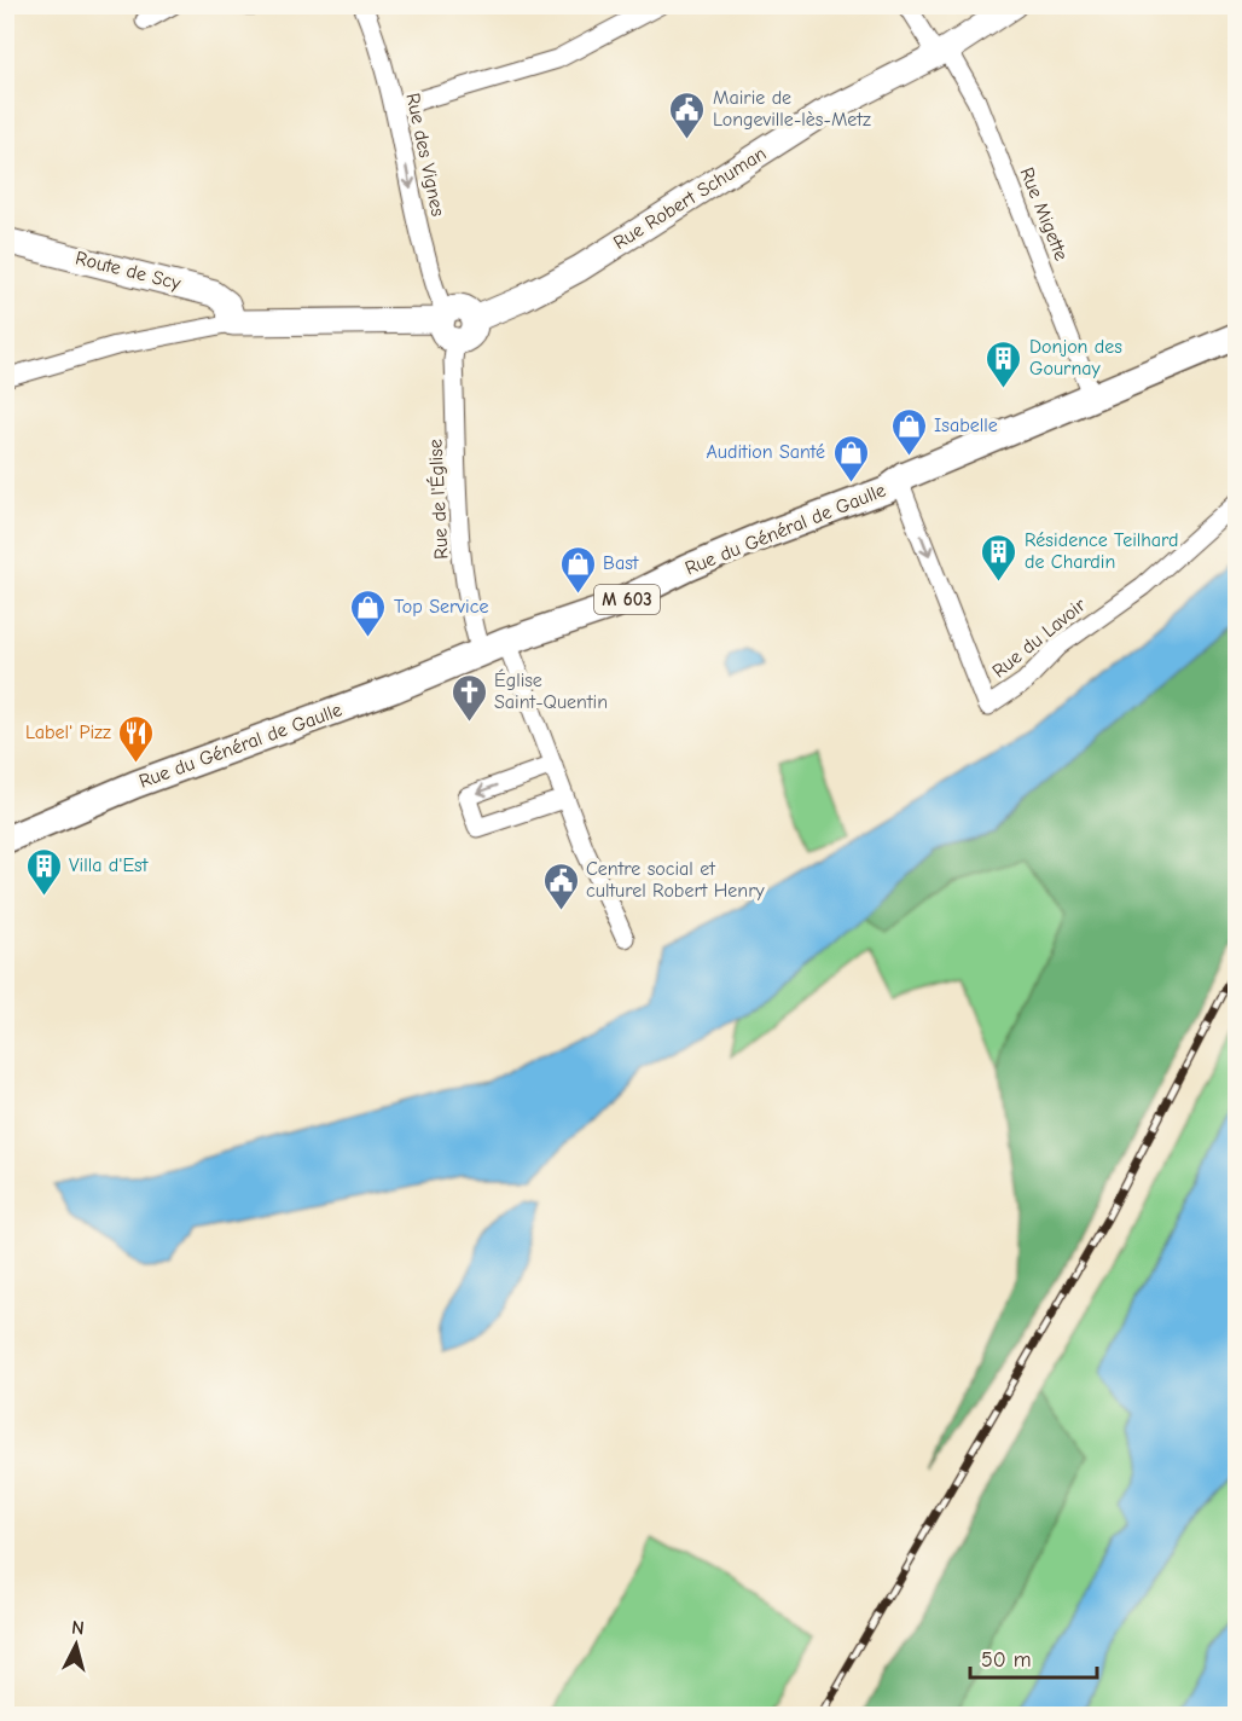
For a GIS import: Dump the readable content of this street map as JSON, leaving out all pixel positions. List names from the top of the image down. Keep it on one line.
{"streets":{"main road":["Rue du Général de Gaulle","M 603"],"street":["Rue des Vignes","Rue Robert Schuman","Rue Migette","Route de Scy","Rue de l'Église","Rue du Lavoir"]},"crossings":[["Rue des Vignes","Rue Robert Schuman"],["Rue des Vignes","Rue de l'Église"],["Rue Robert Schuman","Rue Migette"],["Rue Robert Schuman","Rue de l'Église"],["Rue Migette","Rue du Général de Gaulle"],["Rue de l'Église","Rue du Général de Gaulle"],["Rue du Général de Gaulle","Rue du Lavoir"]],"one_way":["Rue des Vignes"],"places":{"public building":["Mairie de Longeville-lès-Metz","Centre social et culturel Robert Henry"],"building":["Donjon des Gournay","Résidence Teilhard de Chardin","Villa d'Est"],"shop":["Isabelle","Audition Santé","Bast","Top Service"],"church":["Église Saint-Quentin"],"restaurant":["Label' Pizz"]},"scale_bar":"50 m","north":"top"}
